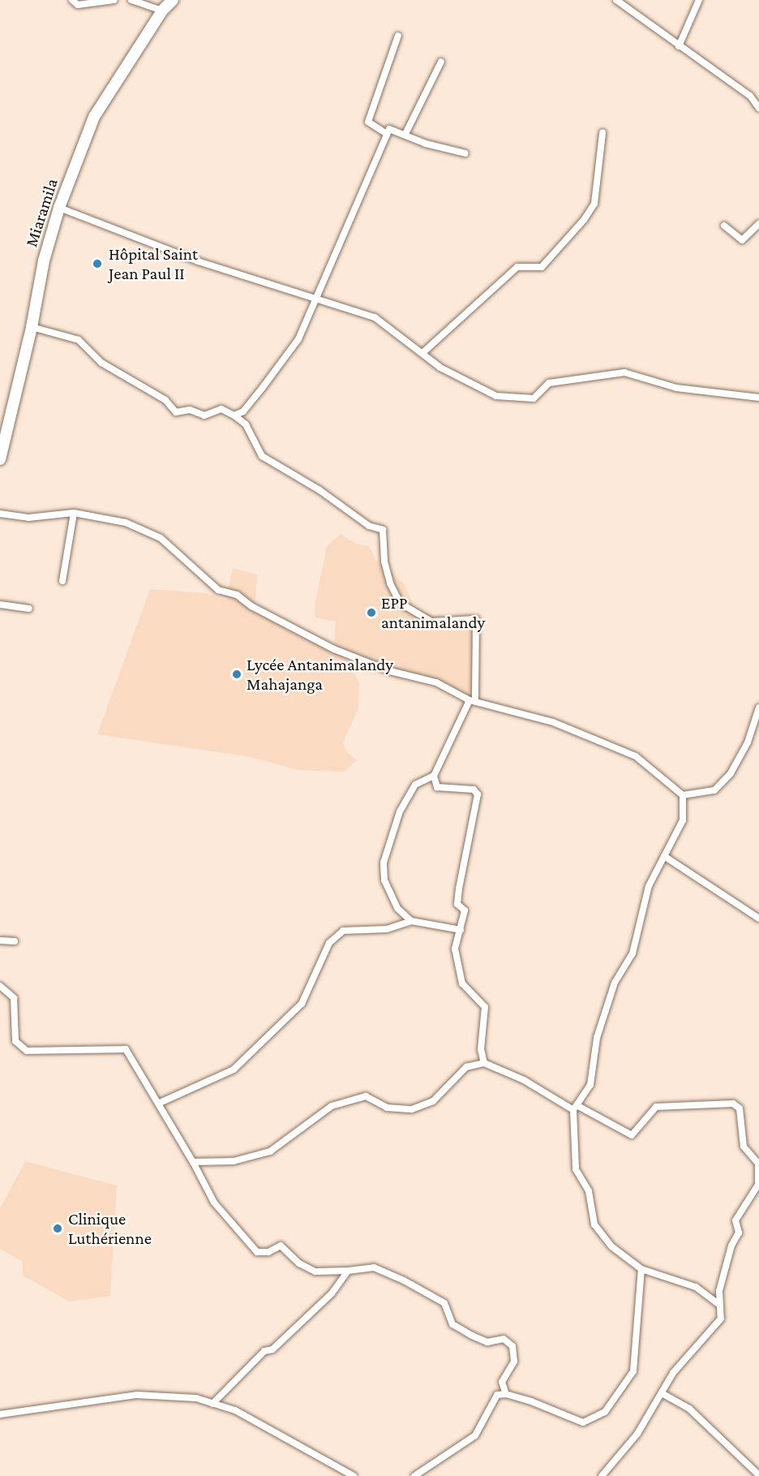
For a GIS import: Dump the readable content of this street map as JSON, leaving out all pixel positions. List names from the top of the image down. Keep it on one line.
{"streets":{"main road":["Miaramila"]},"places":["Hôpital Saint Jean Paul II","EPP antanimalandy","Lycée Antanimalandy Mahajanga","Clinique Luthérienne"]}
